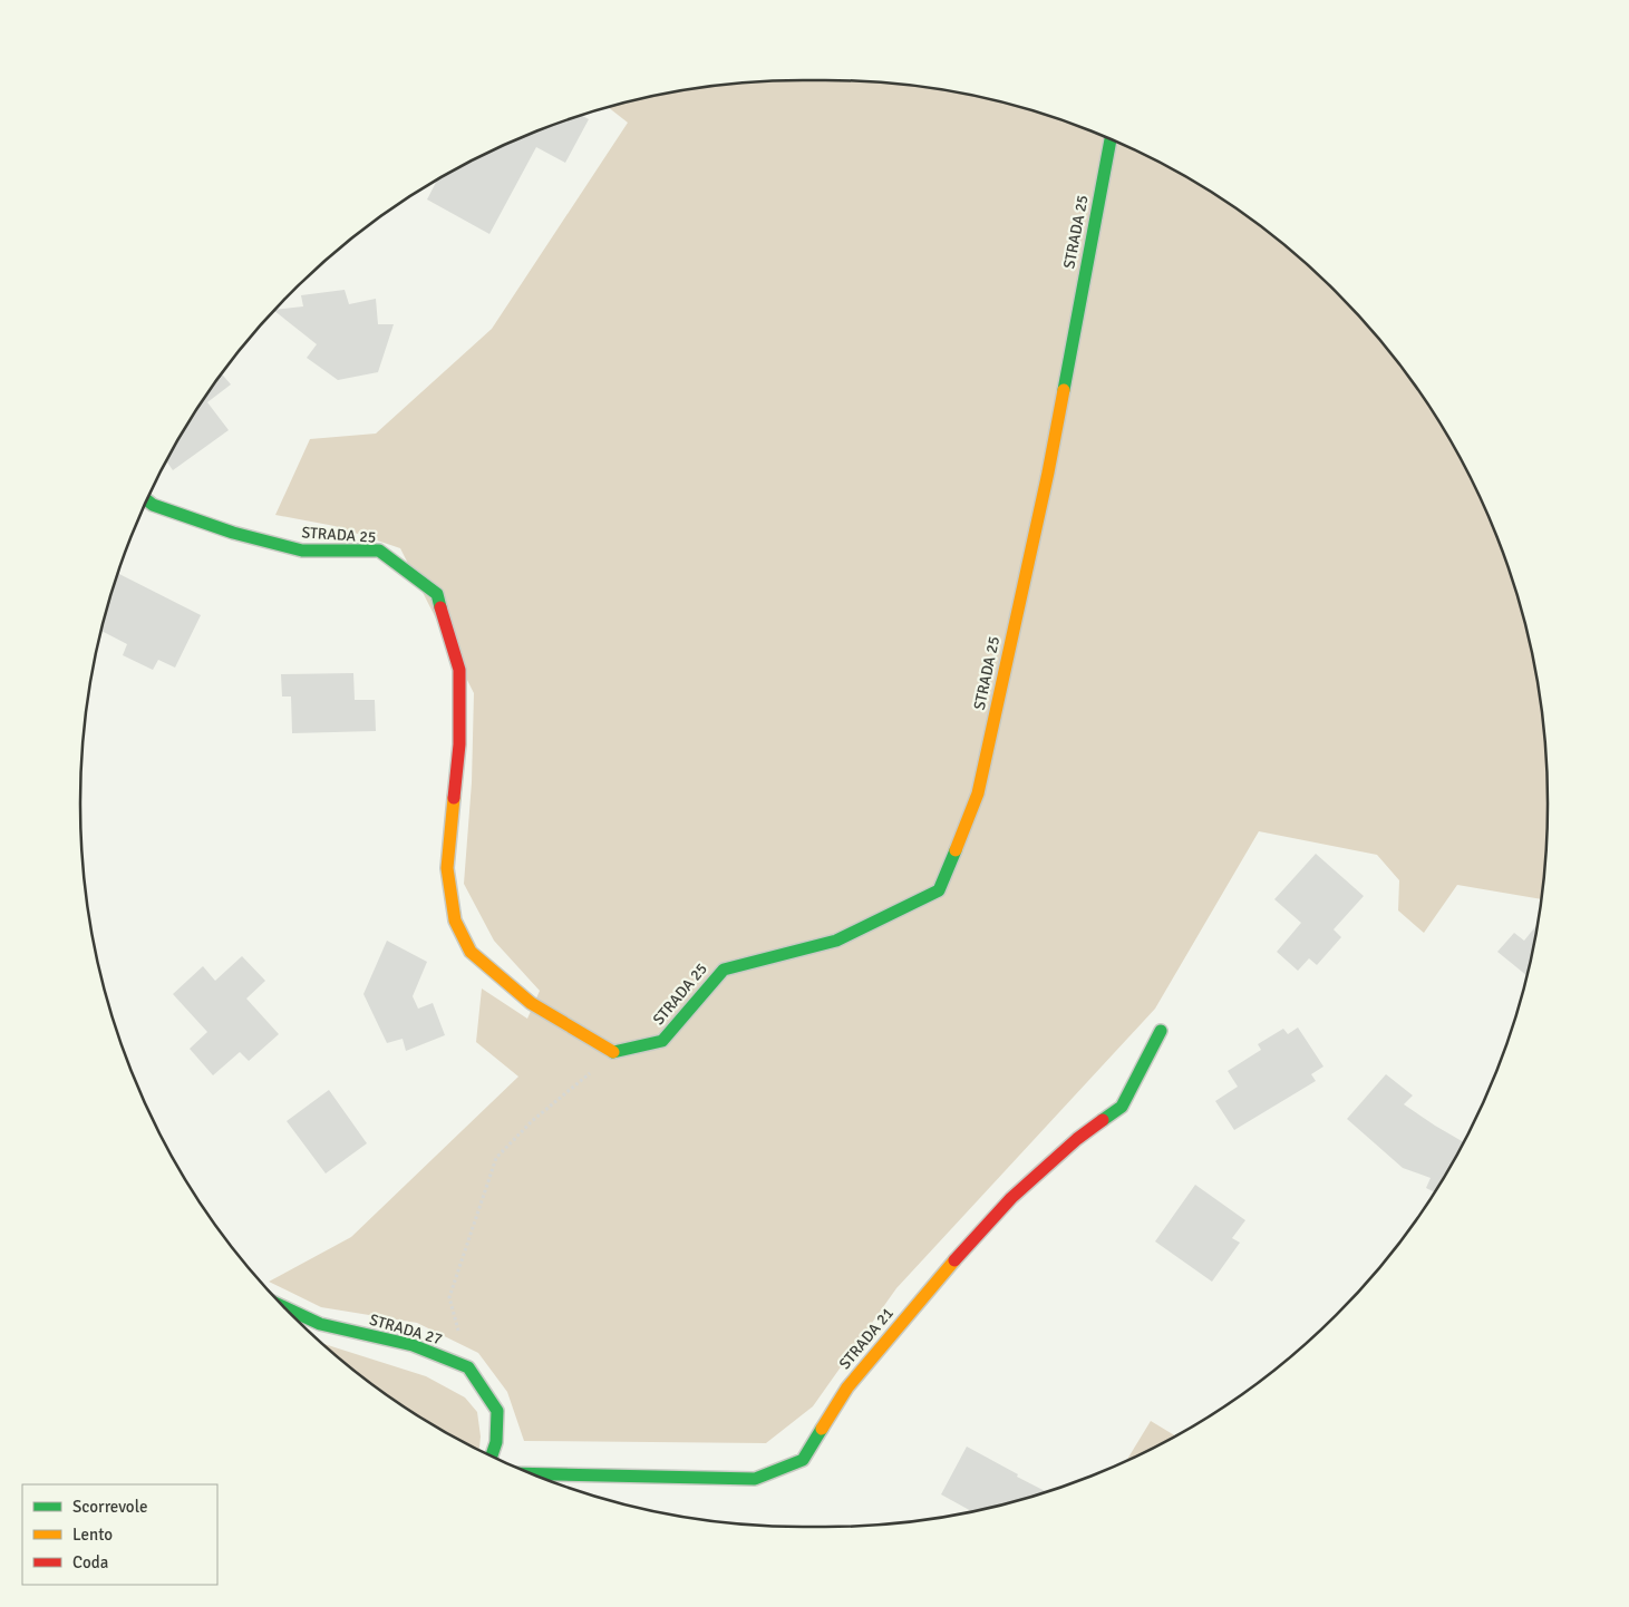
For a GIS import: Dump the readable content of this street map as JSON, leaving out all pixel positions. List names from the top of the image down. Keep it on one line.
{"streets":{"street":["STRADA 25","STRADA 27","STRADA 21"]},"legend":["Scorrevole","Lento","Coda"]}
